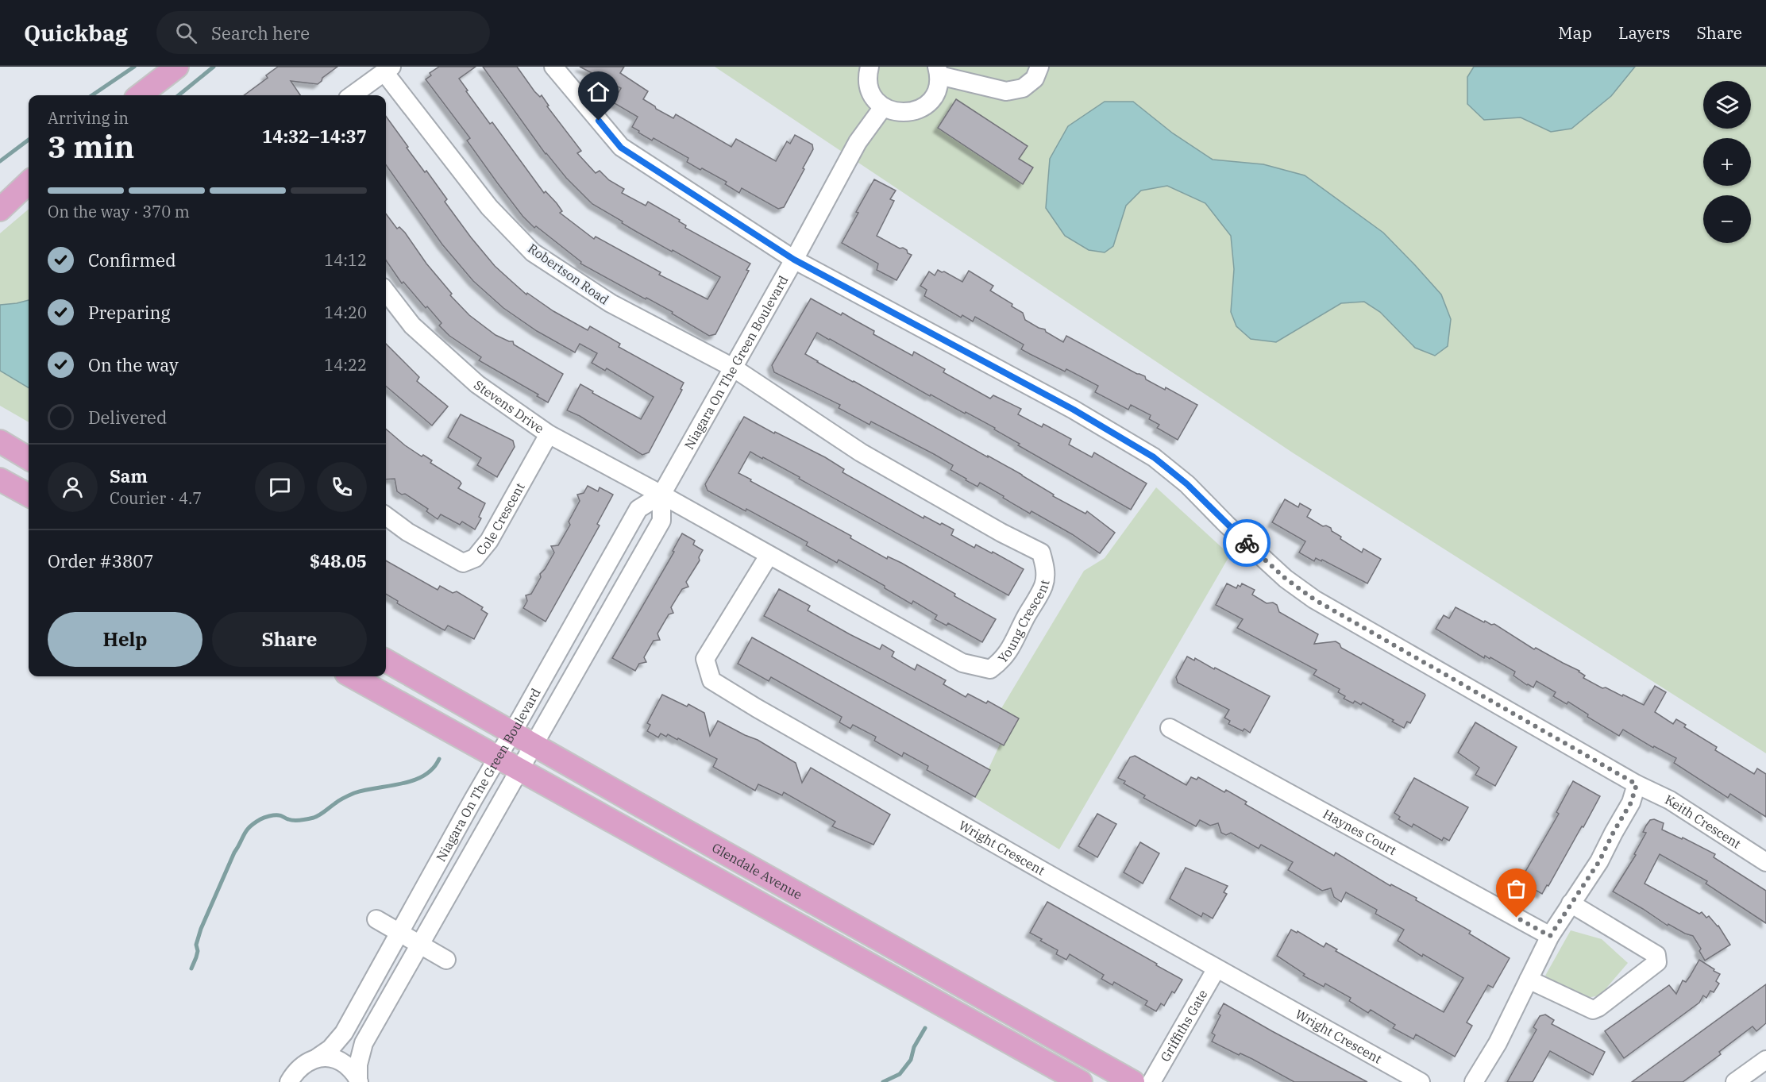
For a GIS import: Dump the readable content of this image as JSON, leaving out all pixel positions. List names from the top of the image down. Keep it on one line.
{"streets":{"main road":["Glendale Avenue"],"street":["Robertson Road","Niagara On The Green Boulevard","Stevens Drive","Cole Crescent","Young Crescent","Keith Crescent","Haynes Court","Wright Crescent","Griffiths Gate"]},"crossings":[["Robertson Road","Niagara On The Green Boulevard"],["Robertson Road","Young Crescent"],["Niagara On The Green Boulevard","Stevens Drive"],["Niagara On The Green Boulevard","Young Crescent"],["Niagara On The Green Boulevard","Glendale Avenue"],["Stevens Drive","Cole Crescent"],["Stevens Drive","Young Crescent"],["Young Crescent","Wright Crescent"],["Wright Crescent","Griffiths Gate"]],"page":{"header":"Quickbag","search":"Search here","nav":["Map","Layers","Share"],"map_buttons":["+","−"],"heading":["3 min","Arriving in","14:32–14:37"],"panel":["Sam","Courier · 4.7","Order #3807","$48.05"],"bar":"On the way · 370 m","list":[["Confirmed","14:12"],["Preparing","14:20"],["On the way","14:22"],"Delivered"],"buttons":["Help","Share"]}}
